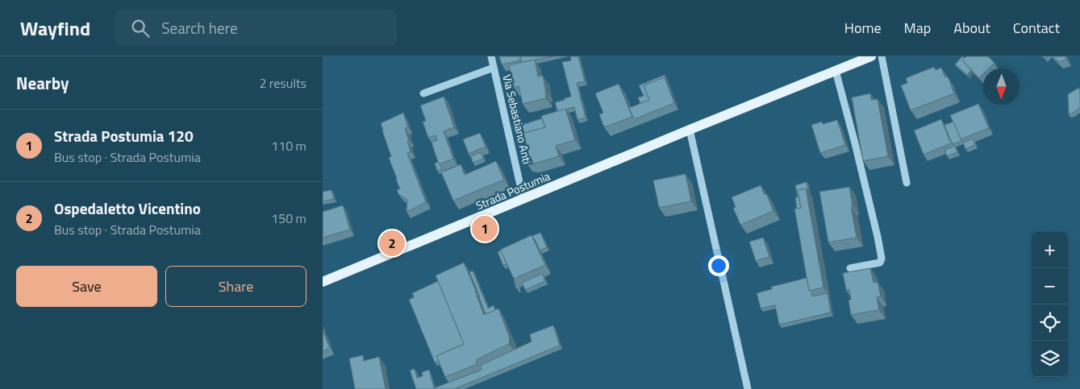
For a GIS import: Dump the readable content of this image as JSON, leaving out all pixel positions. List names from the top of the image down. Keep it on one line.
{"streets":{"main road":["Strada Postumia"],"street":["Via Sebastiano Anti"]},"crossings":[["Via Sebastiano Anti","Strada Postumia"]],"north":"bottom","page":{"header":"Wayfind","search":"Search here","nav":["Home","Map","About","Contact"],"heading":["Nearby","2 results"],"list":[{"mark":"1","name":"Strada Postumia 120","note":"Bus stop · Strada Postumia","value":"110 m"},{"mark":"2","name":"Ospedaletto Vicentino","note":"Bus stop · Strada Postumia","value":"150 m"}],"pins":["1","2"],"map_buttons":["+","−"],"buttons":["Save","Share"]}}
